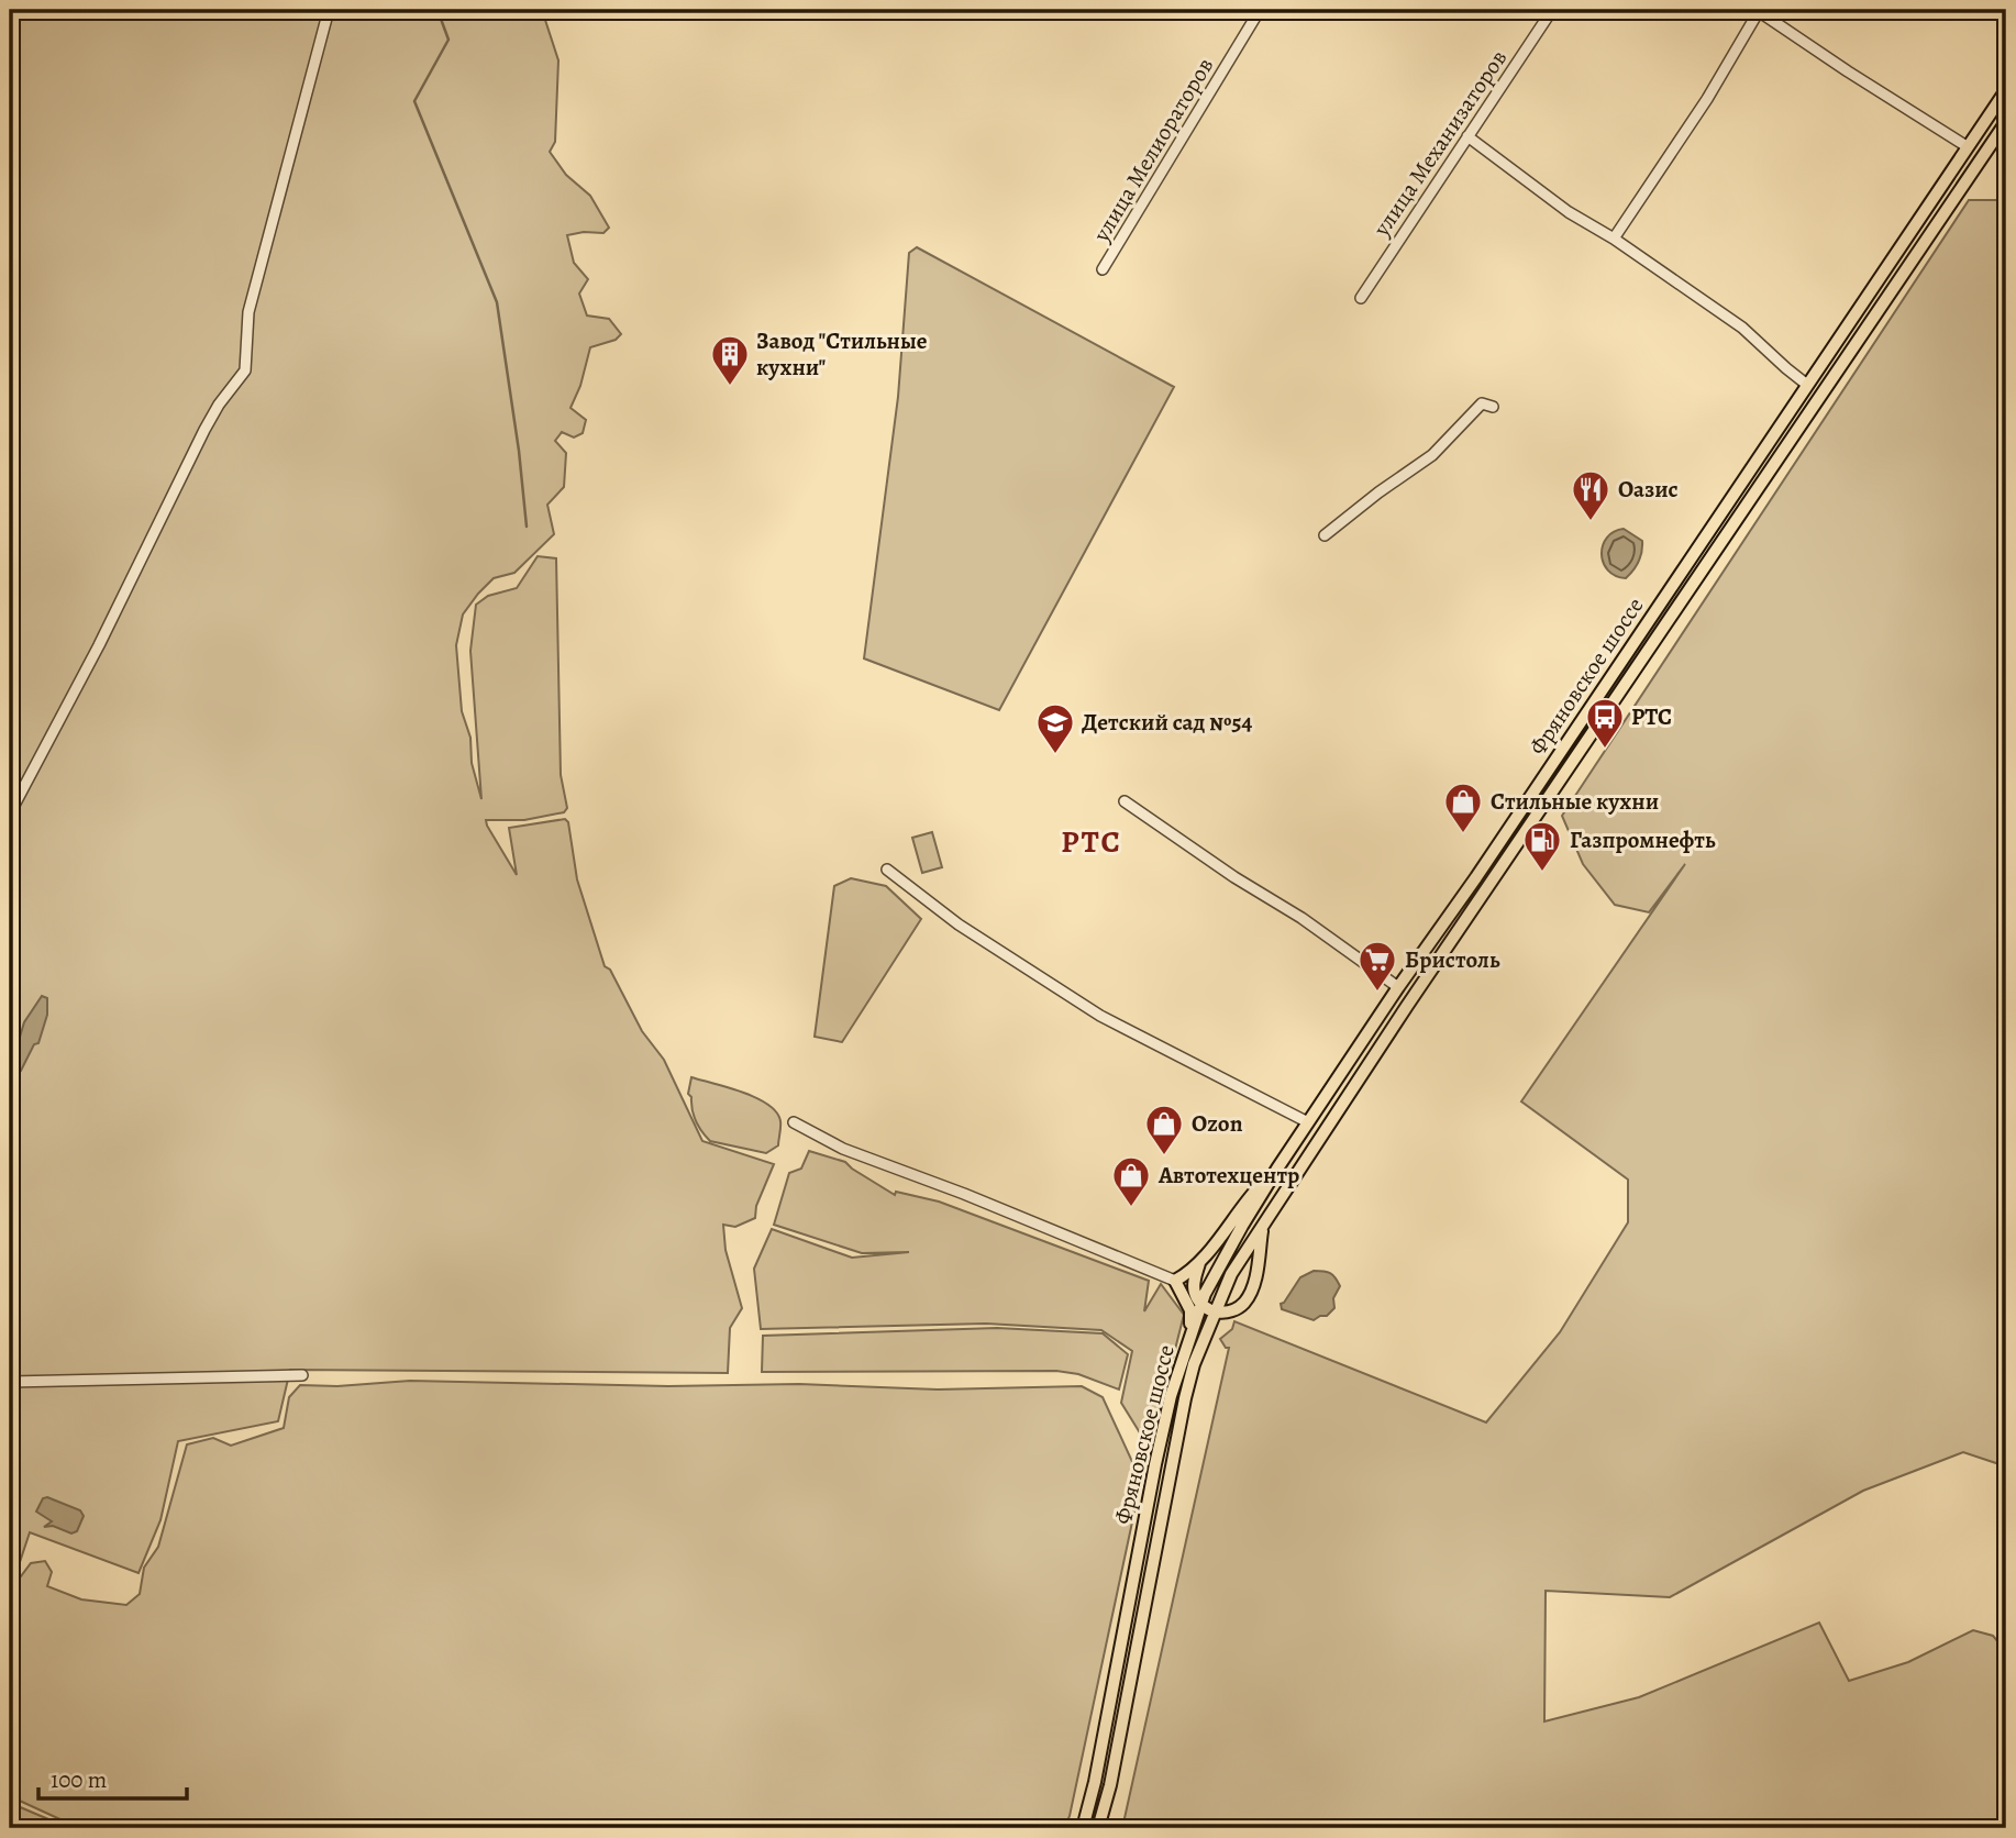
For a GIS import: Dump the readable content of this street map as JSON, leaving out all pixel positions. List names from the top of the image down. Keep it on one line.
{"streets":{"main road":["Фряновское шоссе"],"street":["улица Механизаторов","улица Мелиораторов"]},"districts":["РТС"],"places":{"building":["Завод \"Стильные кухни\""],"restaurant":["Оазис"],"bus stop":["РТС"],"school or university":["Детский сад №54"],"shop":["Стильные кухни","Ozon","Автотехцентр"],"fuel station":["Газпромнефть"],"supermarket":["Бристоль"]},"scale_bar":"100 m"}
